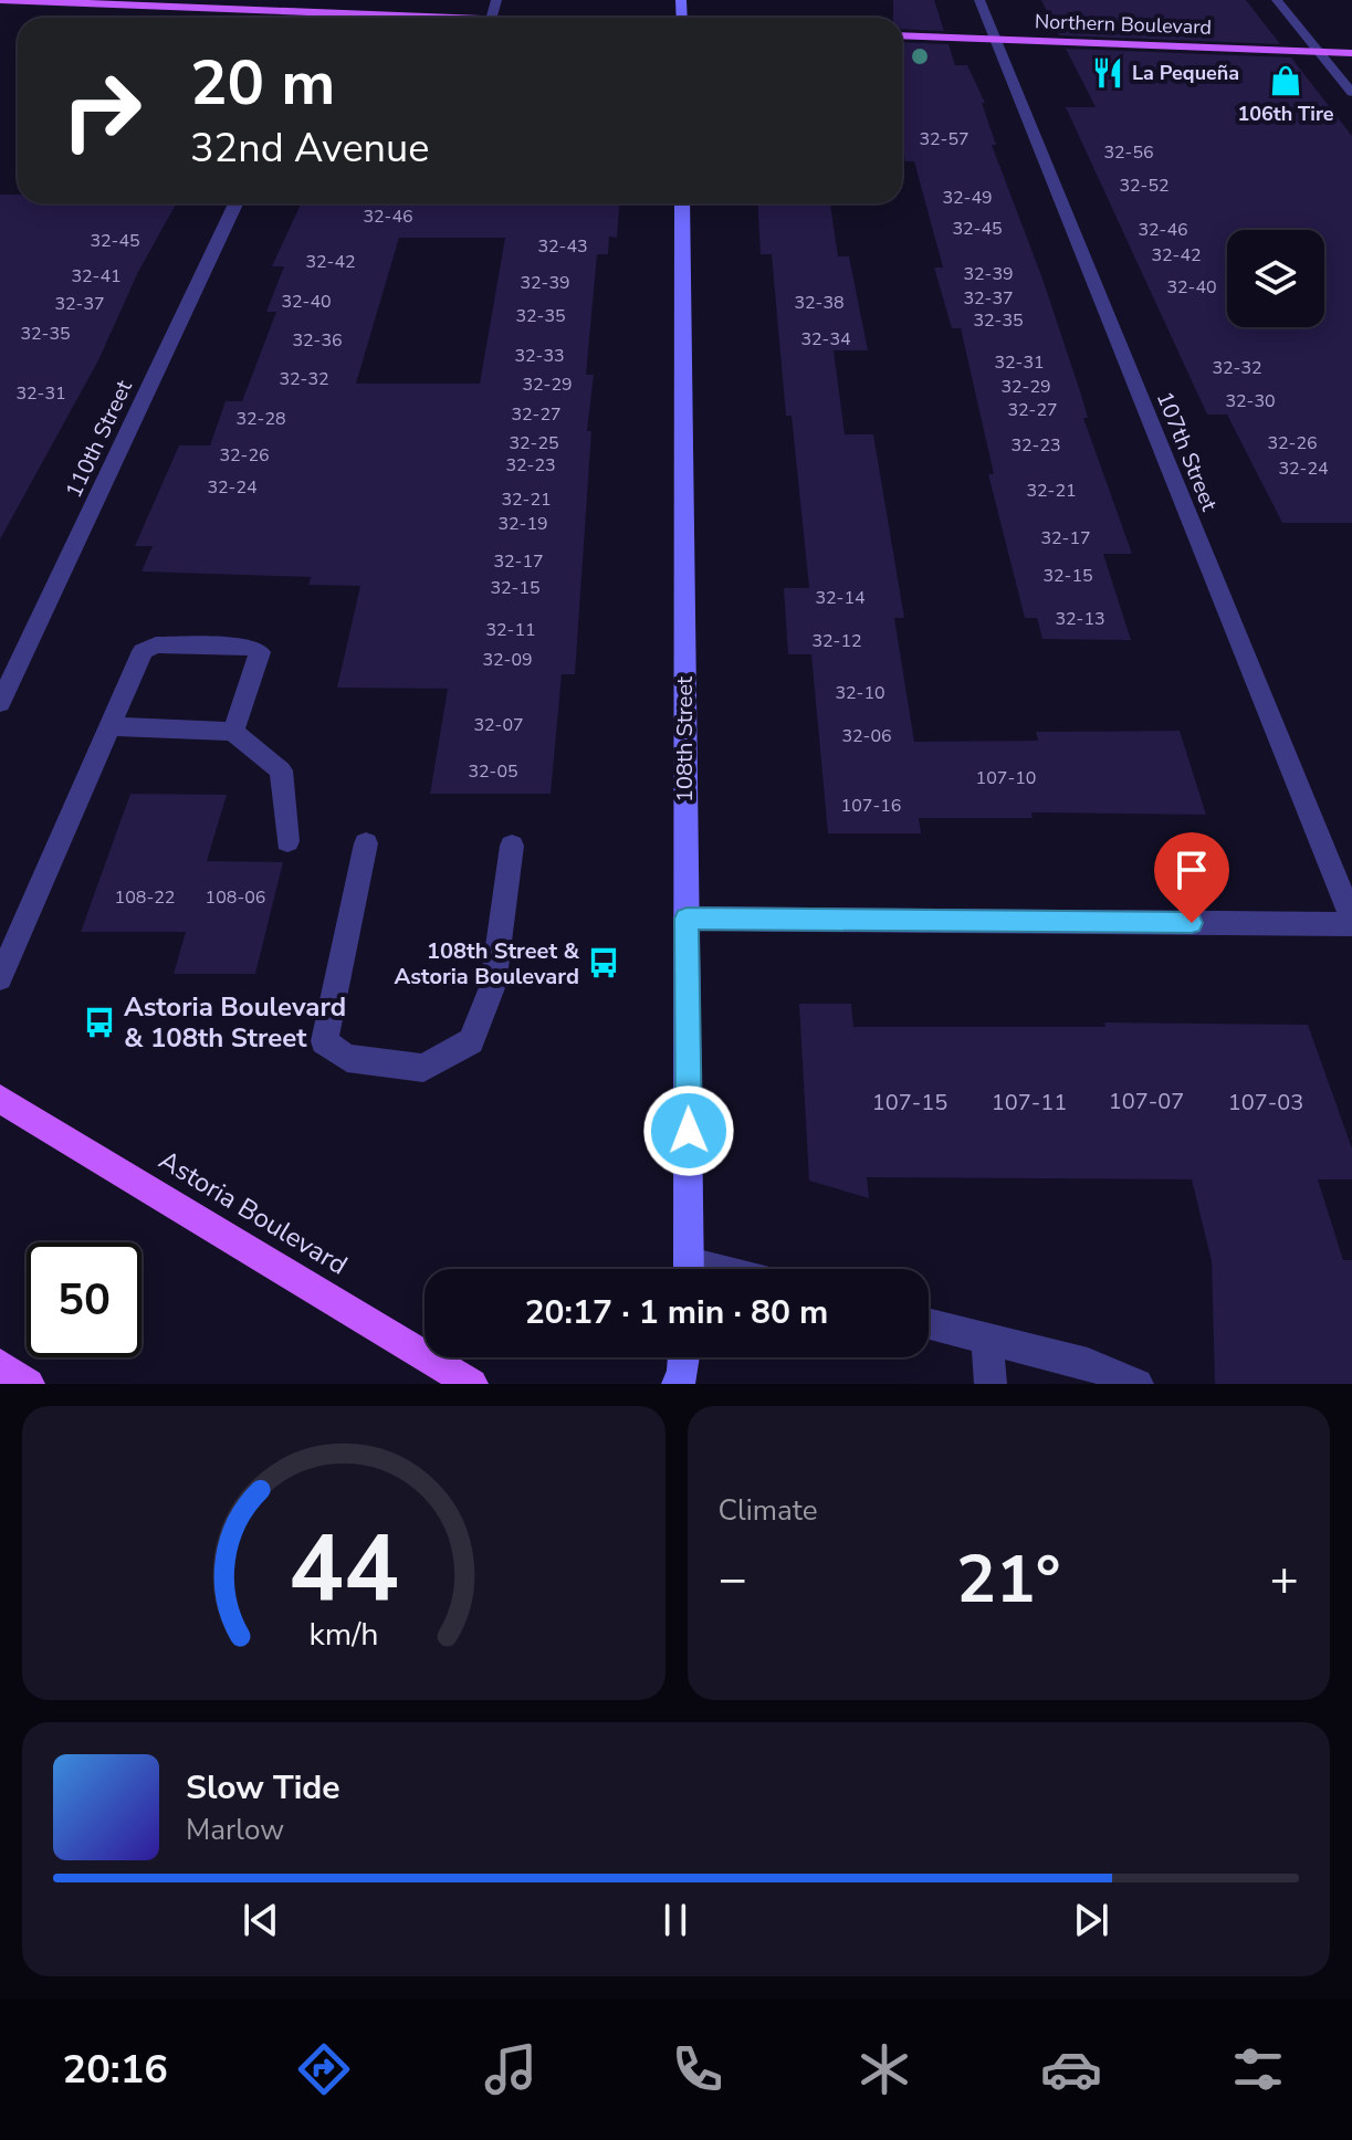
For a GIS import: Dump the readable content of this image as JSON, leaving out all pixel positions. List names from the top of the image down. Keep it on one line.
{"streets":{"main road":["Northern Boulevard","108th Street","Astoria Boulevard"],"street":["110th Street","107th Street"]},"crossings":[["Northern Boulevard","107th Street"]],"places":{"restaurant":["La Pequeña"],"shop":["106th Tire"],"bus stop":["108th Street & Astoria Boulevard","Astoria Boulevard & 108th Street"]},"house_numbers":["32-57","32-56","32-52","32-49","32-46","32-45","32-46","32-45","32-43","32-42","32-42","32-39","32-41","32-39","32-40","32-37","32-40","32-38","32-37","32-35","32-35","32-35","32-34","32-36","32-33","32-31","32-32","32-32","32-29","32-29","32-31","32-30","32-27","32-27","32-28","32-25","32-26","32-23","32-26","32-23","32-24","32-24","32-21","32-21","32-19","32-17","32-17","32-15","32-15","32-14","32-13","32-11","32-12","32-09","32-10","32-07","32-06","32-05","107-10","107-16","108-22","108-06","107-07","107-15","107-11","107-03"],"page":{"turn":["20 m","32nd Avenue"],"limit":"50","trip":"20:17 · 1 min · 80 m","tile":"Climate","heat":["−","21°","+"],"song":["Slow Tide","Marlow"],"tabs":"20:16","gauge":["44","km/h"]}}
